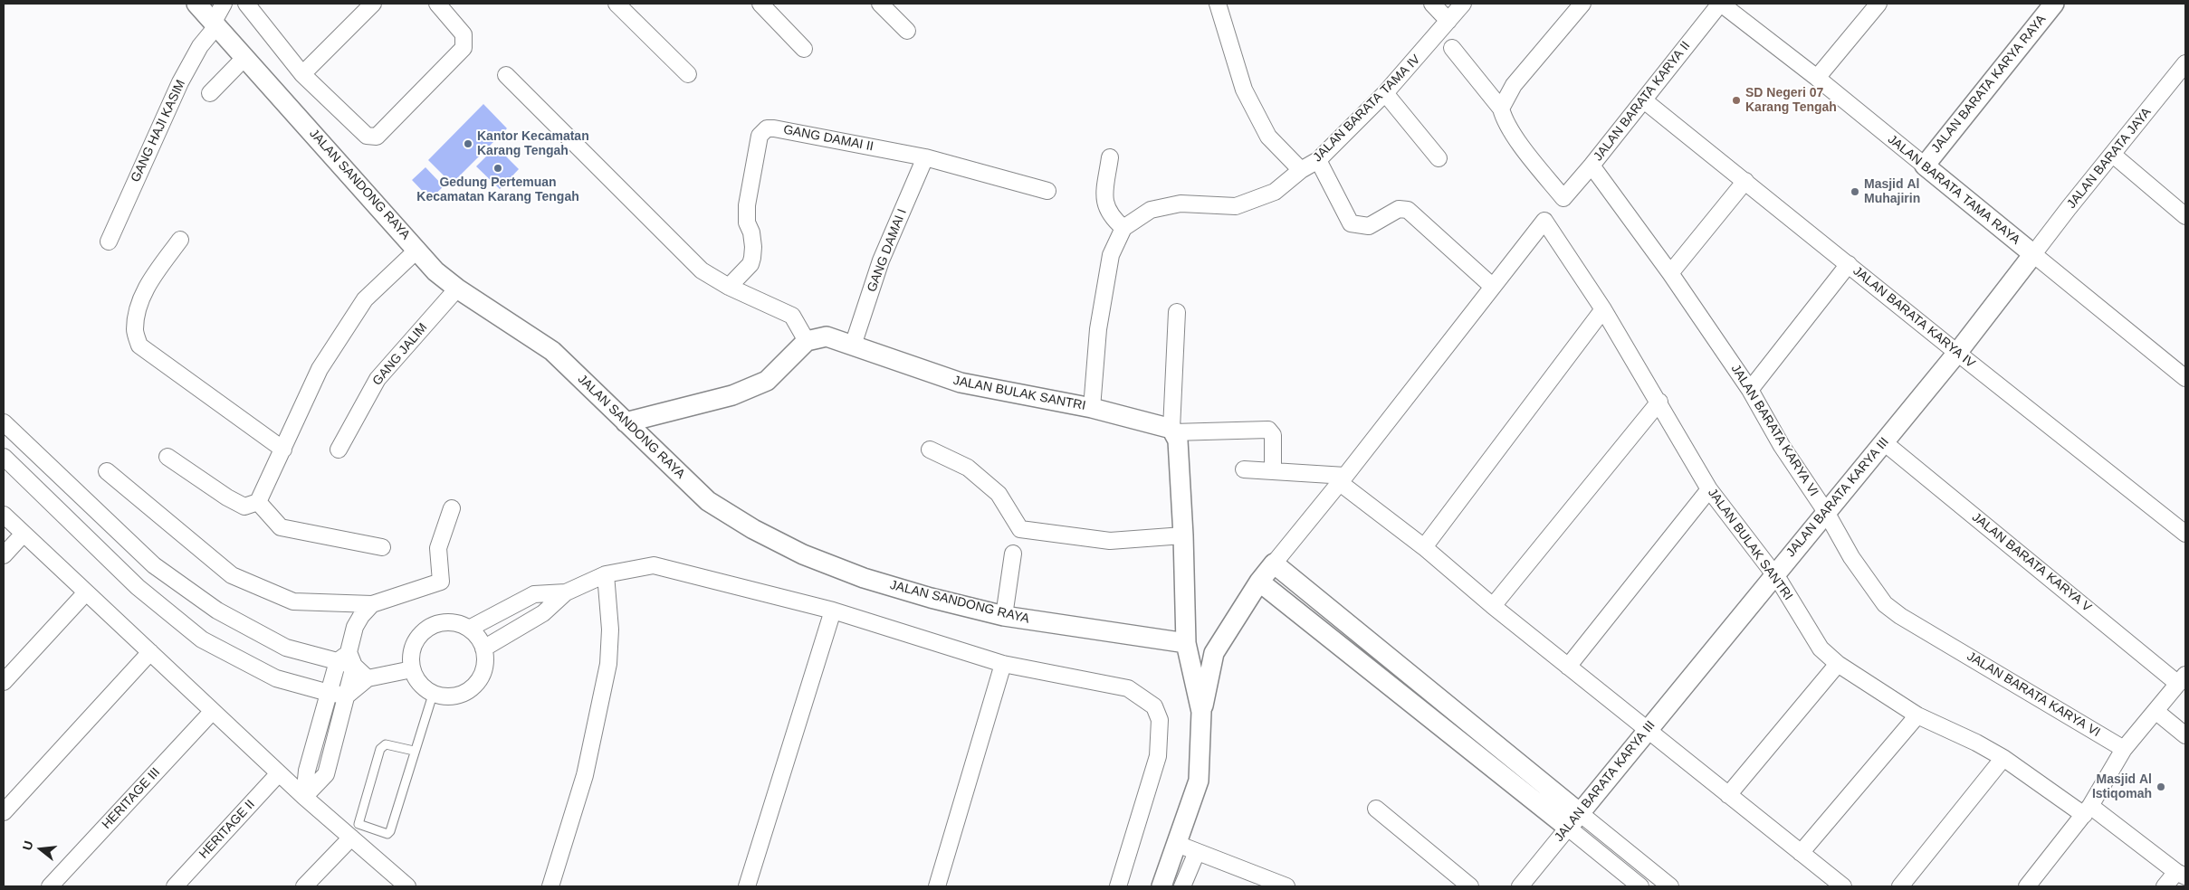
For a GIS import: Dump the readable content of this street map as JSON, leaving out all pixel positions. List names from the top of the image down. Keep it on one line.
{"streets":{"street":["JALAN BARATA KARYA RAYA","JALAN BARATA KARYA II","JALAN BARATA TAMA IV","GANG HAJI KASIM","GANG DAMAI II","JALAN BARATA JAYA","JALAN SANDONG RAYA","JALAN BARATA TAMA RAYA","GANG DAMAI I","JALAN BARATA KARYA IV","GANG JALIM","JALAN BULAK SANTRI","JALAN BARATA KARYA VI","JALAN BARATA KARYA III","JALAN BARATA KARYA V","HERITAGE III","HERITAGE II"]},"crossings":[["JALAN BARATA KARYA RAYA","JALAN BARATA TAMA RAYA"],["JALAN BARATA KARYA II","JALAN BARATA TAMA RAYA"],["JALAN BARATA KARYA II","JALAN BARATA KARYA IV"],["JALAN BARATA KARYA II","JALAN BARATA KARYA VI"],["GANG HAJI KASIM","JALAN SANDONG RAYA"],["GANG DAMAI II","GANG DAMAI I"],["JALAN BARATA JAYA","JALAN BARATA TAMA RAYA"],["JALAN BARATA JAYA","JALAN BARATA KARYA III"],["JALAN SANDONG RAYA","GANG JALIM"],["JALAN BARATA TAMA RAYA","JALAN BARATA KARYA III"],["GANG DAMAI I","JALAN BULAK SANTRI"],["JALAN BARATA KARYA IV","JALAN BARATA KARYA III"],["JALAN BULAK SANTRI","JALAN BARATA KARYA III"],["JALAN BARATA KARYA VI","JALAN BARATA KARYA III"],["JALAN BARATA KARYA III","JALAN BARATA KARYA V"]],"places":["SD Negeri 07 Karang Tengah","Kantor Kecamatan Karang Tengah","Gedung Pertemuan Kecamatan Karang Tengah","Masjid Al Muhajirin","Masjid Al Istiqomah"],"north":"left"}
